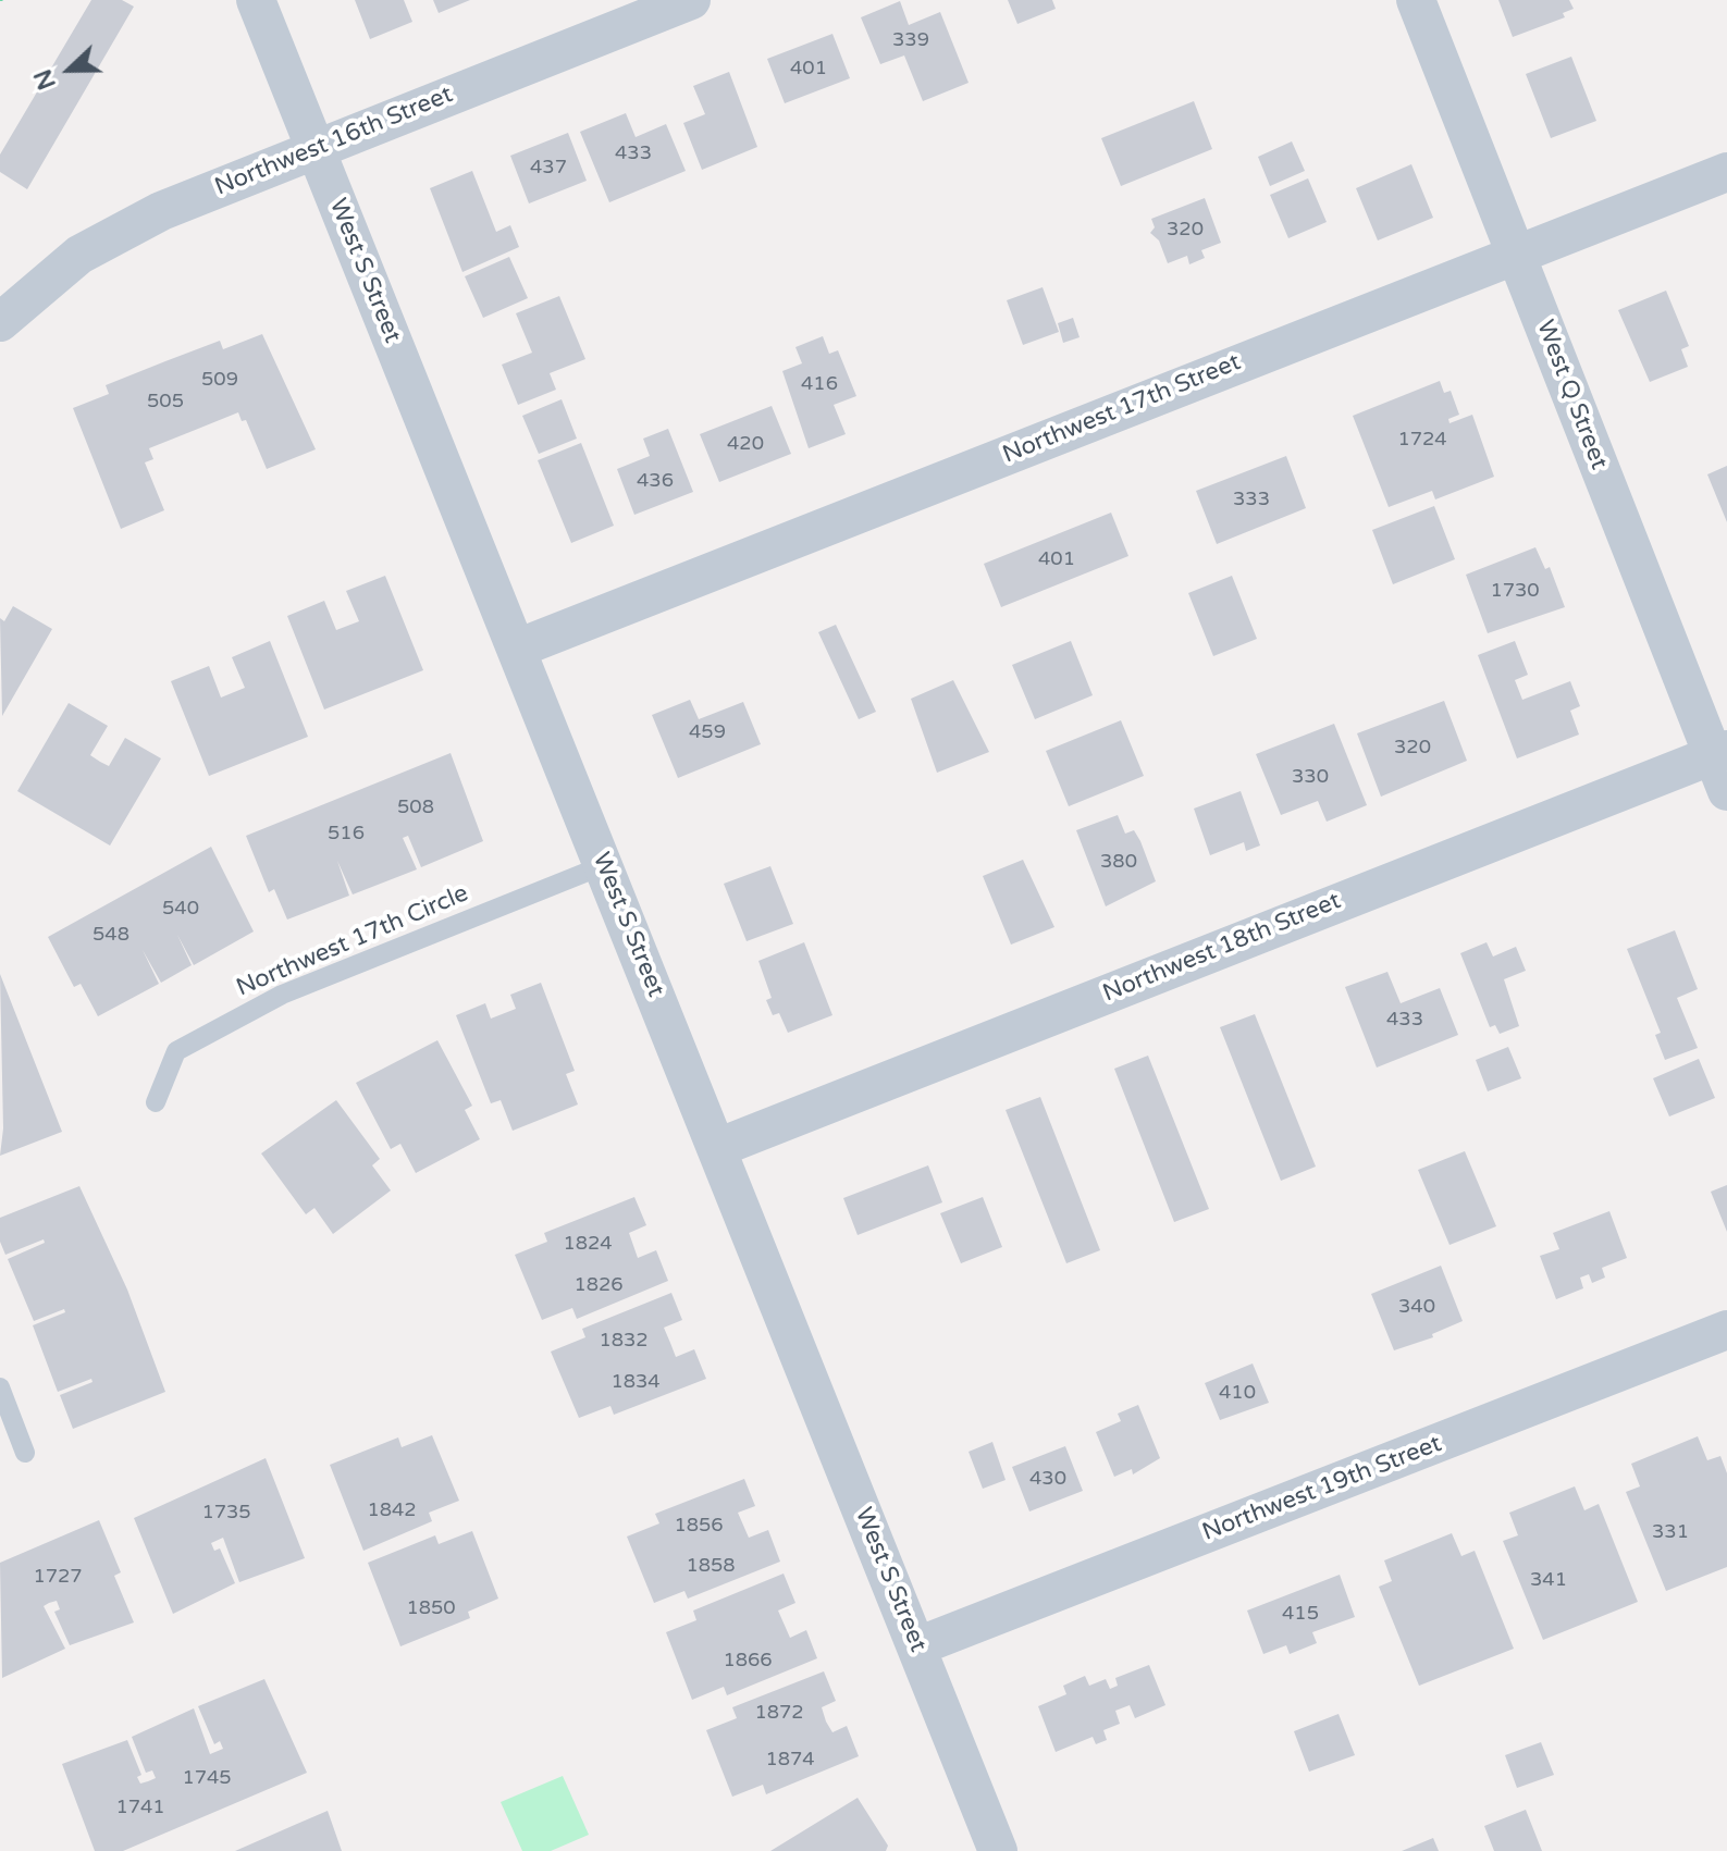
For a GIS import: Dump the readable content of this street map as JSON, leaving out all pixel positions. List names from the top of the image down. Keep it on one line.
{"streets":{"street":["Northwest 16th Street","West S Street","West Q Street","Northwest 17th Street","Northwest 18th Street","Northwest 19th Street"],"lane":["Northwest 17th Circle"]},"crossings":[["Northwest 16th Street","West S Street"],["West S Street","Northwest 17th Street"],["West S Street","Northwest 17th Circle"],["West S Street","Northwest 18th Street"],["West S Street","Northwest 19th Street"],["West Q Street","Northwest 17th Street"],["West Q Street","Northwest 18th Street"]],"house_numbers":["339","401","433","437","320","509","416","505","1724","420","436","333","401","1730","459","320","330","508","516","380","540","548","433","1824","1826","340","1832","1834","410","430","1842","1735","1856","331","1858","1727","341","1850","415","1866","1872","1874","1745","1741"],"north":"left"}
